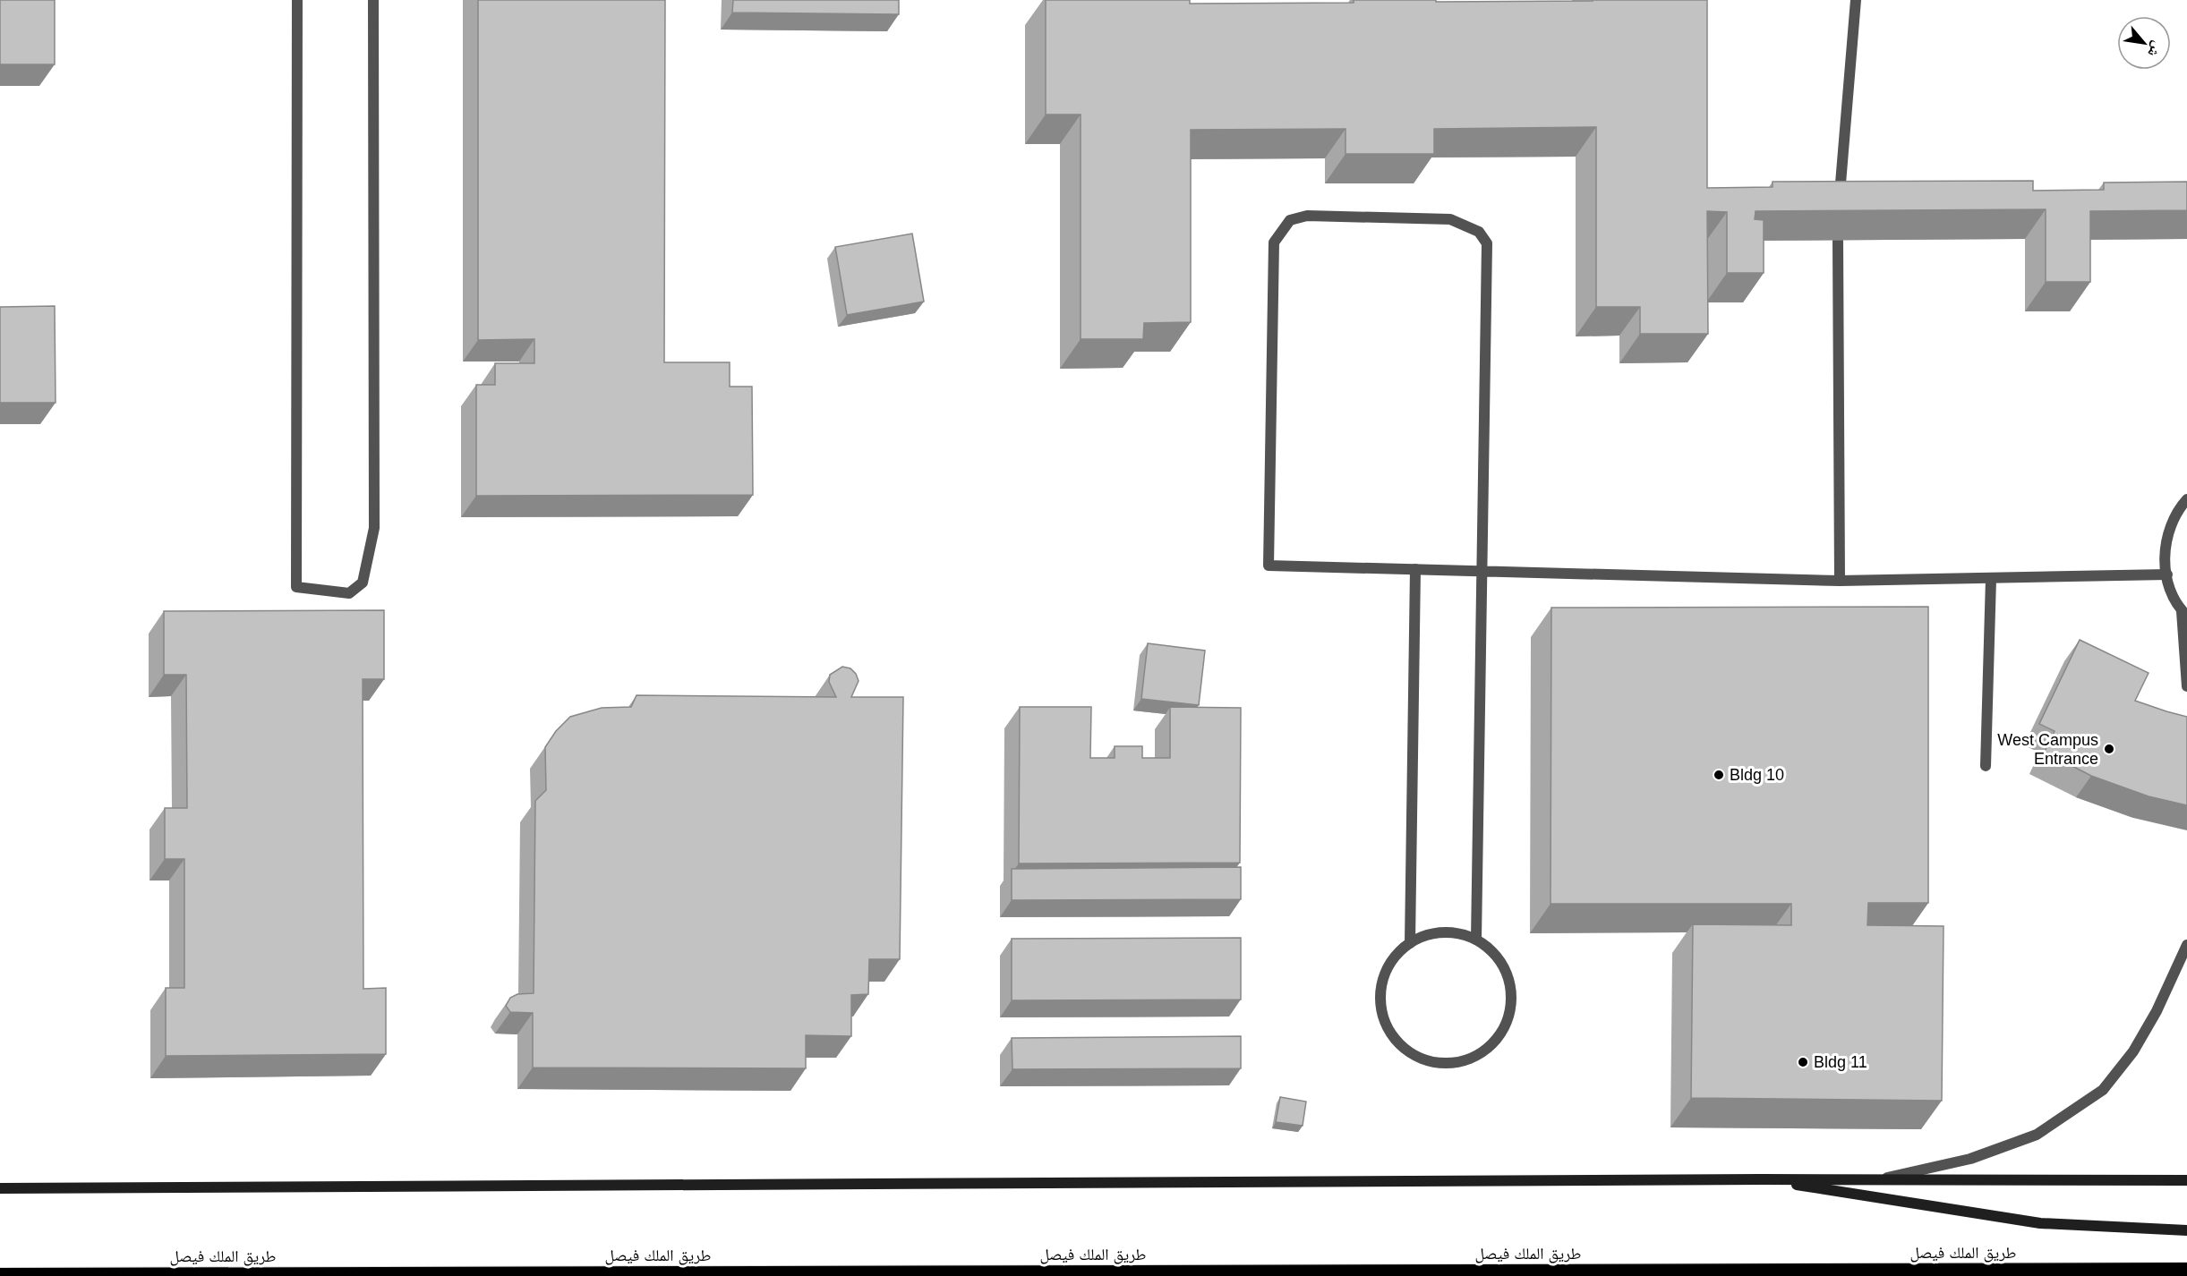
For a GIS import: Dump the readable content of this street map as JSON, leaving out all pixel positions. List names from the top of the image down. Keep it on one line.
{"streets":{"highway":["طريق الملك فيصل"]},"places":["West Campus Entrance","Bldg 10","Bldg 11"],"north":"bottom right"}
